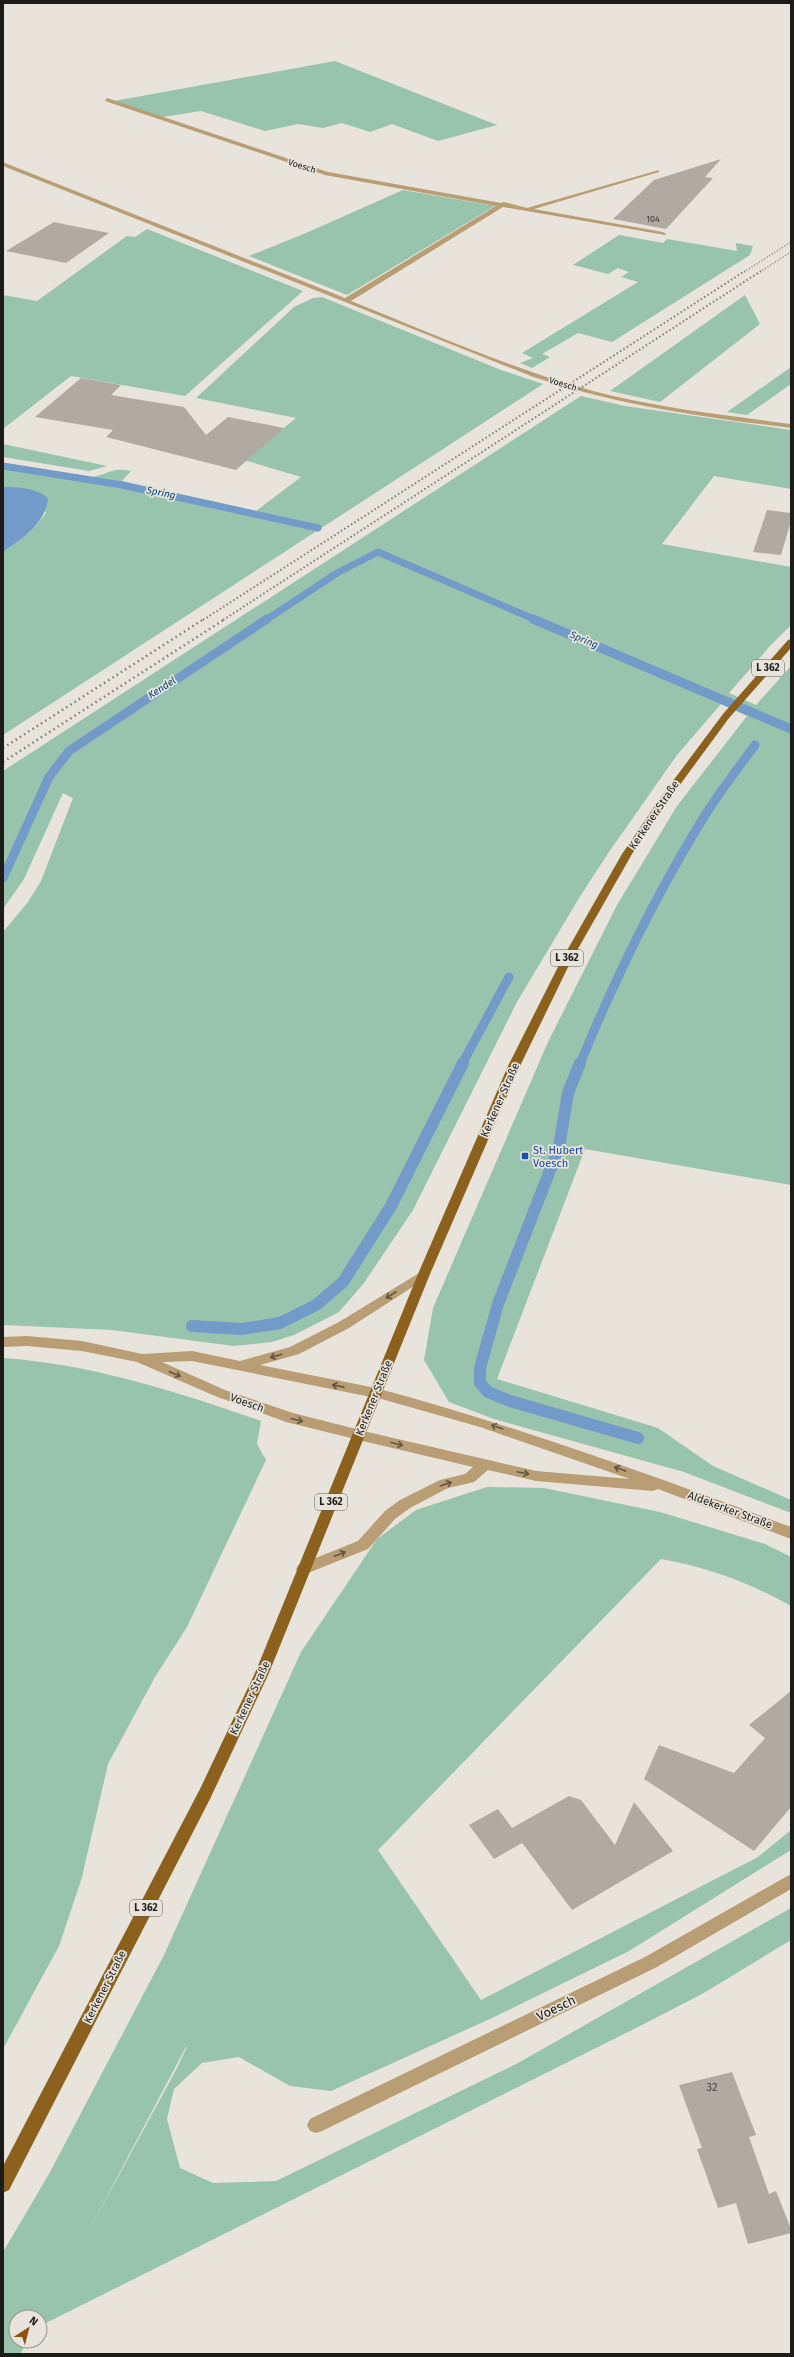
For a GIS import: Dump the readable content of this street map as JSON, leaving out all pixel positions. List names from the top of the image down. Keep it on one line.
{"streets":{"main road":["L 362","Kerkener Straße"],"street":["Voesch","Aldekerker Straße"]},"crossings":[["Voesch","Kerkener Straße"],["Voesch","Aldekerker Straße"],["Kerkener Straße","Aldekerker Straße"]],"one_way":["Aldekerker Straße"],"water":["Spring","Kendel"],"places":{"transit":["St. Hubert Voesch"]},"house_numbers":["104","32"],"north":"top right"}
